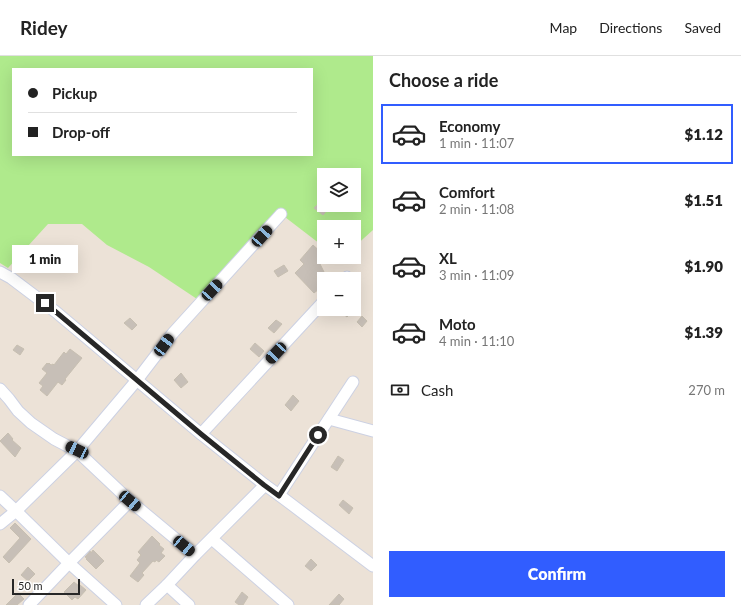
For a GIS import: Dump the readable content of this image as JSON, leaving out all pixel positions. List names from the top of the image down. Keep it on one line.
{"scale_bar":"50 m","page":{"header":"Ridey","nav":["Map","Directions","Saved"],"heading":"Choose a ride","banner":["Pickup","Drop-off"],"list":[{"name":"Economy","note":"1 min · 11:07","value":"$1.12"},{"name":"Comfort","note":"2 min · 11:08","value":"$1.51"},{"name":"XL","note":"3 min · 11:09","value":"$1.90"},{"name":"Moto","note":"4 min · 11:10","value":"$1.39"}],"map_buttons":["+","−"],"bubble":"1 min","pay":["Cash","270 m"],"buttons":"Confirm","scale":"50 m"}}
